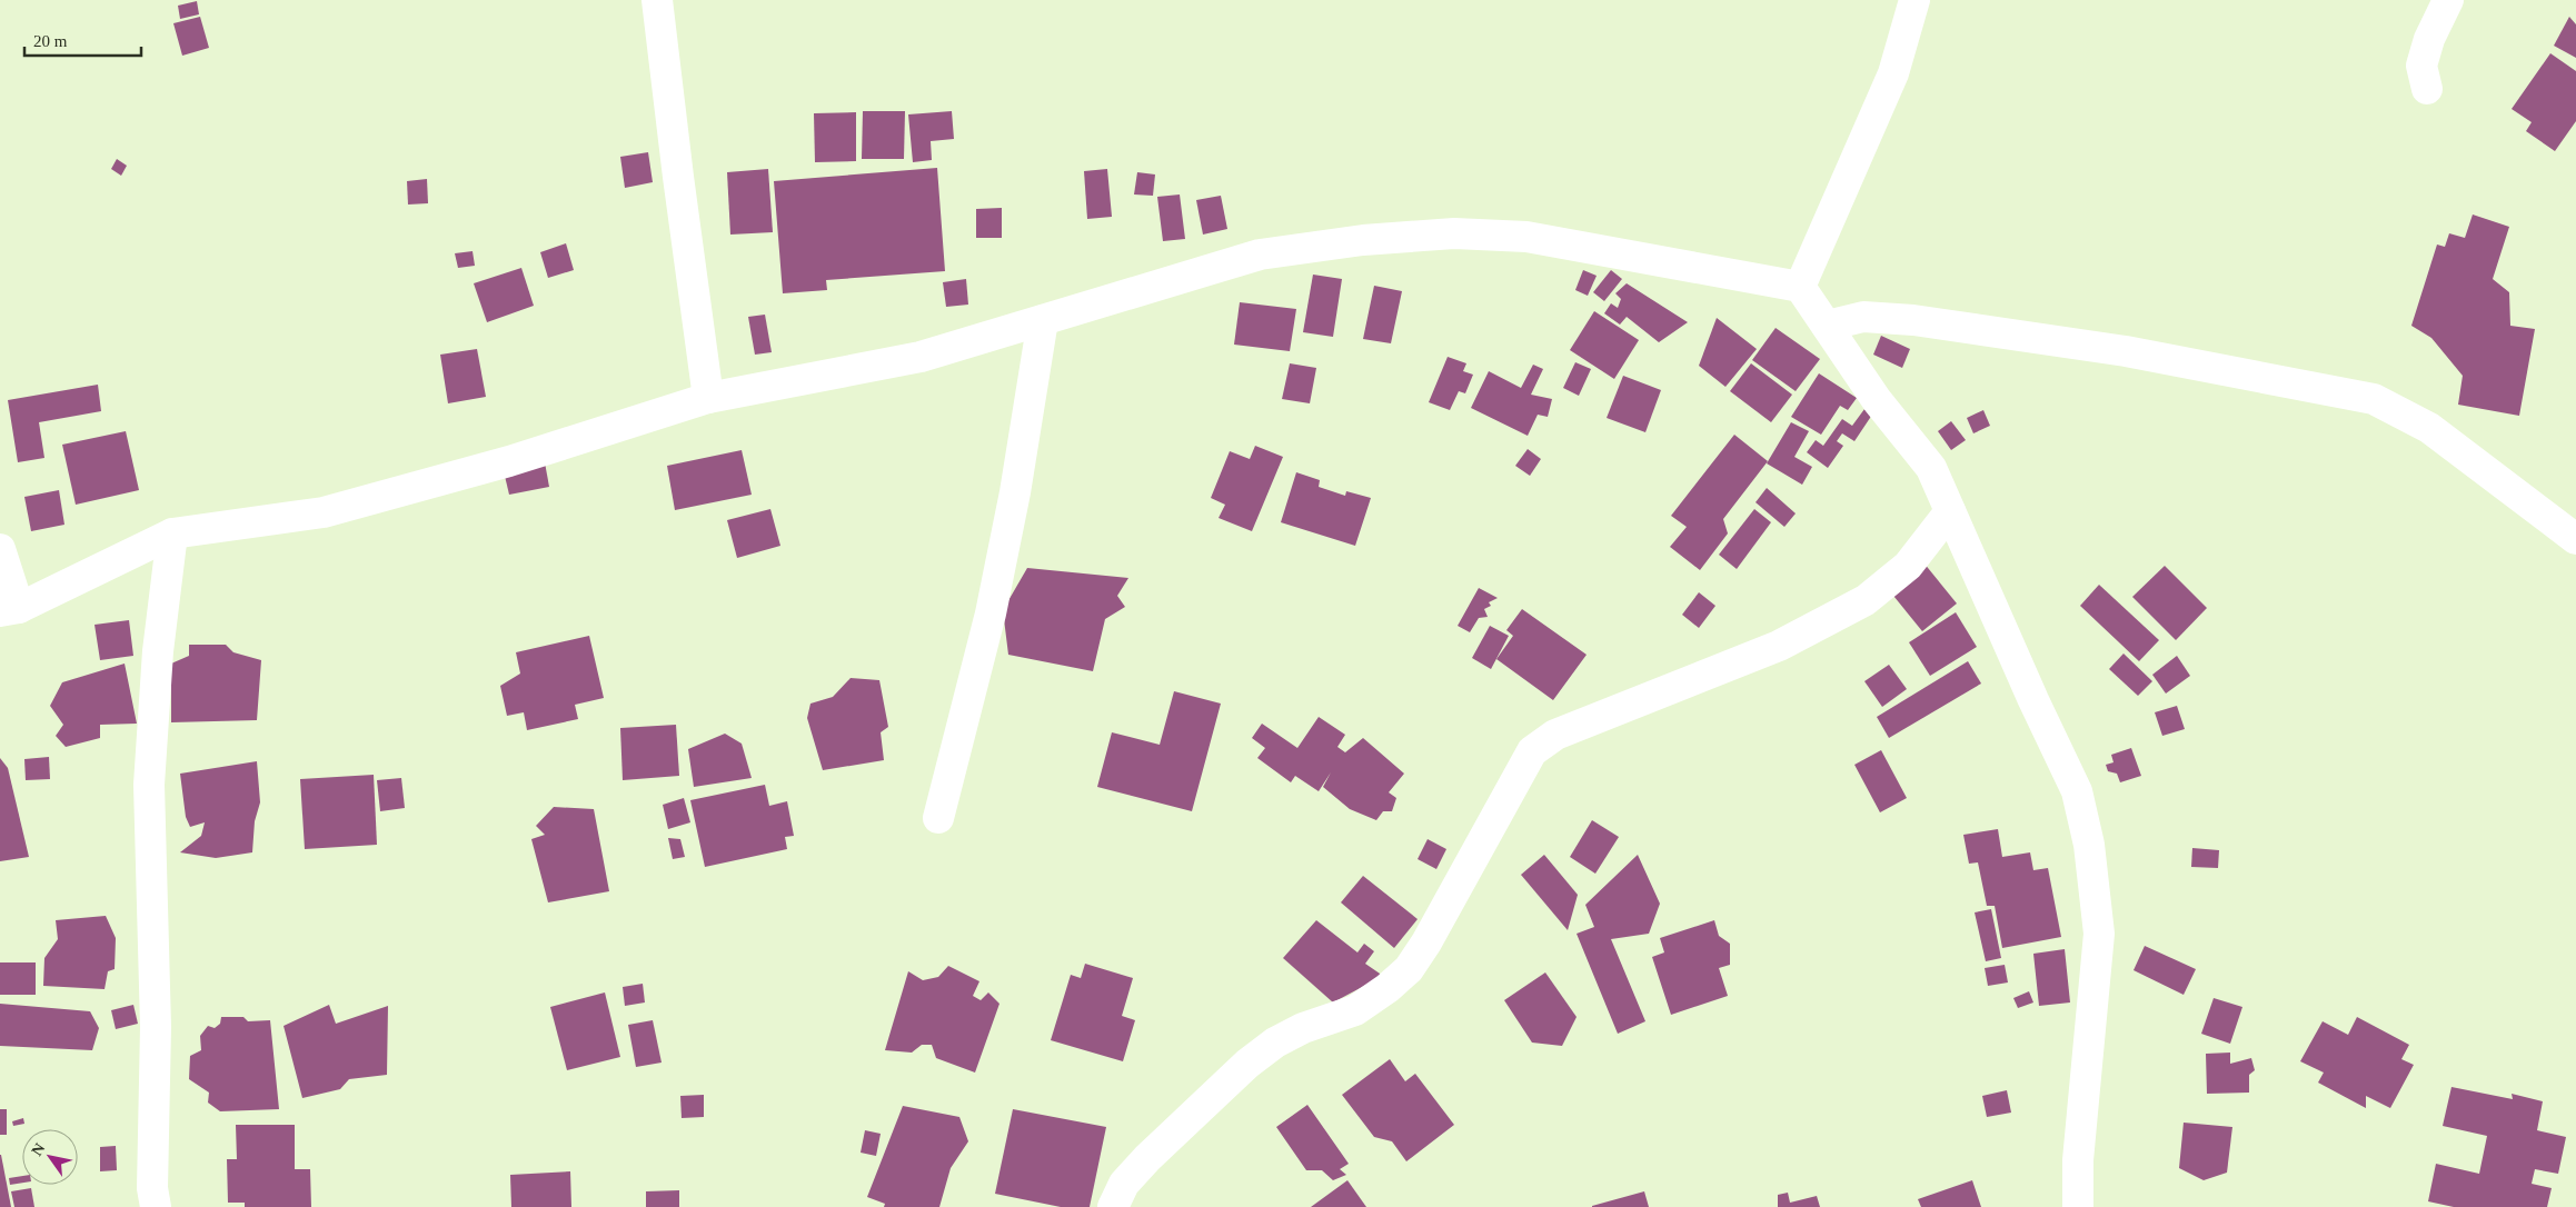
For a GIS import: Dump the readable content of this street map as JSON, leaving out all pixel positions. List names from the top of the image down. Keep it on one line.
{"scale_bar":"20 m","north":"top left"}
